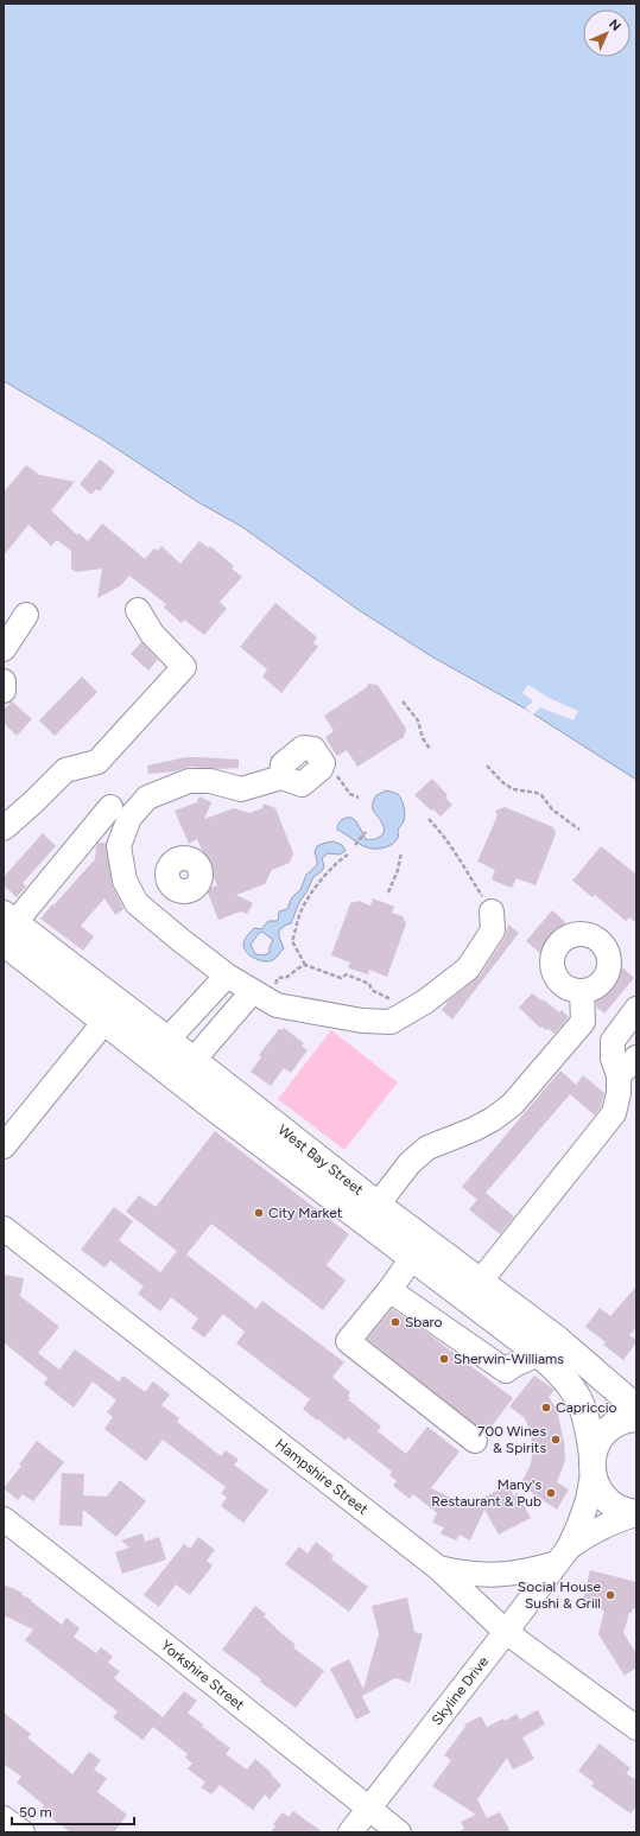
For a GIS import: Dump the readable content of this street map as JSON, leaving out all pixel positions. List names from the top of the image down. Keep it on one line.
{"streets":{"main road":["West Bay Street"],"street":["Hampshire Street","Yorkshire Street","Skyline Drive"]},"crossings":[["West Bay Street","Skyline Drive"],["Hampshire Street","Skyline Drive"],["Yorkshire Street","Skyline Drive"]],"places":["City Market","Sbaro","Sherwin-Williams","Capriccio","700 Wines & Spirits","Many's Restaurant & Pub","Social House Sushi & Grill"],"scale_bar":"50 m","north":"top right"}
